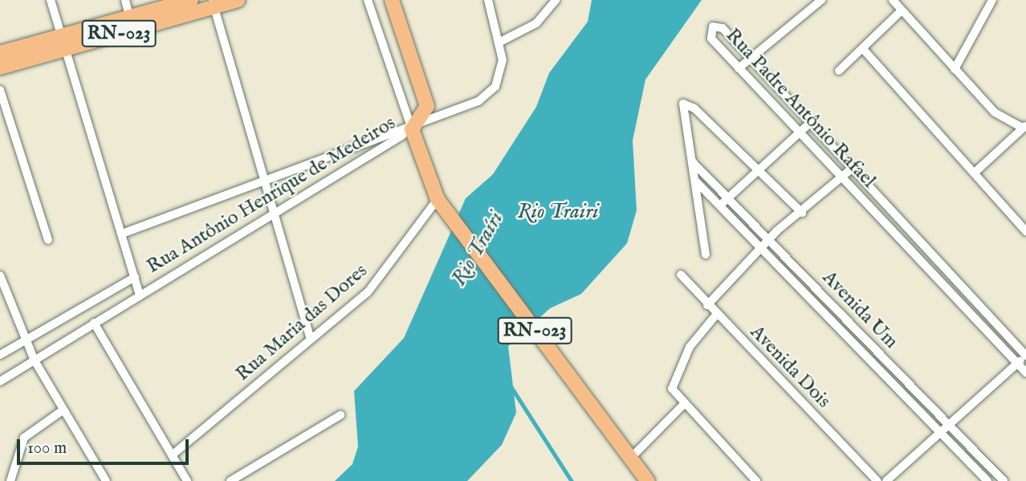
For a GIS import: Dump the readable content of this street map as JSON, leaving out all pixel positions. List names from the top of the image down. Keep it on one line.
{"streets":{"main road":["RN-023"],"street":["Rua Padre Antônio Rafael","Rua Antônio Henrique de Medeiros","Avenida Um","Rua Maria das Dores","Avenida Dois"]},"crossings":[["RN-023","Rua Antônio Henrique de Medeiros"],["RN-023","Rua Maria das Dores"]],"water":["Rio Trairi","Rio Traíri"],"scale_bar":"100 m"}
